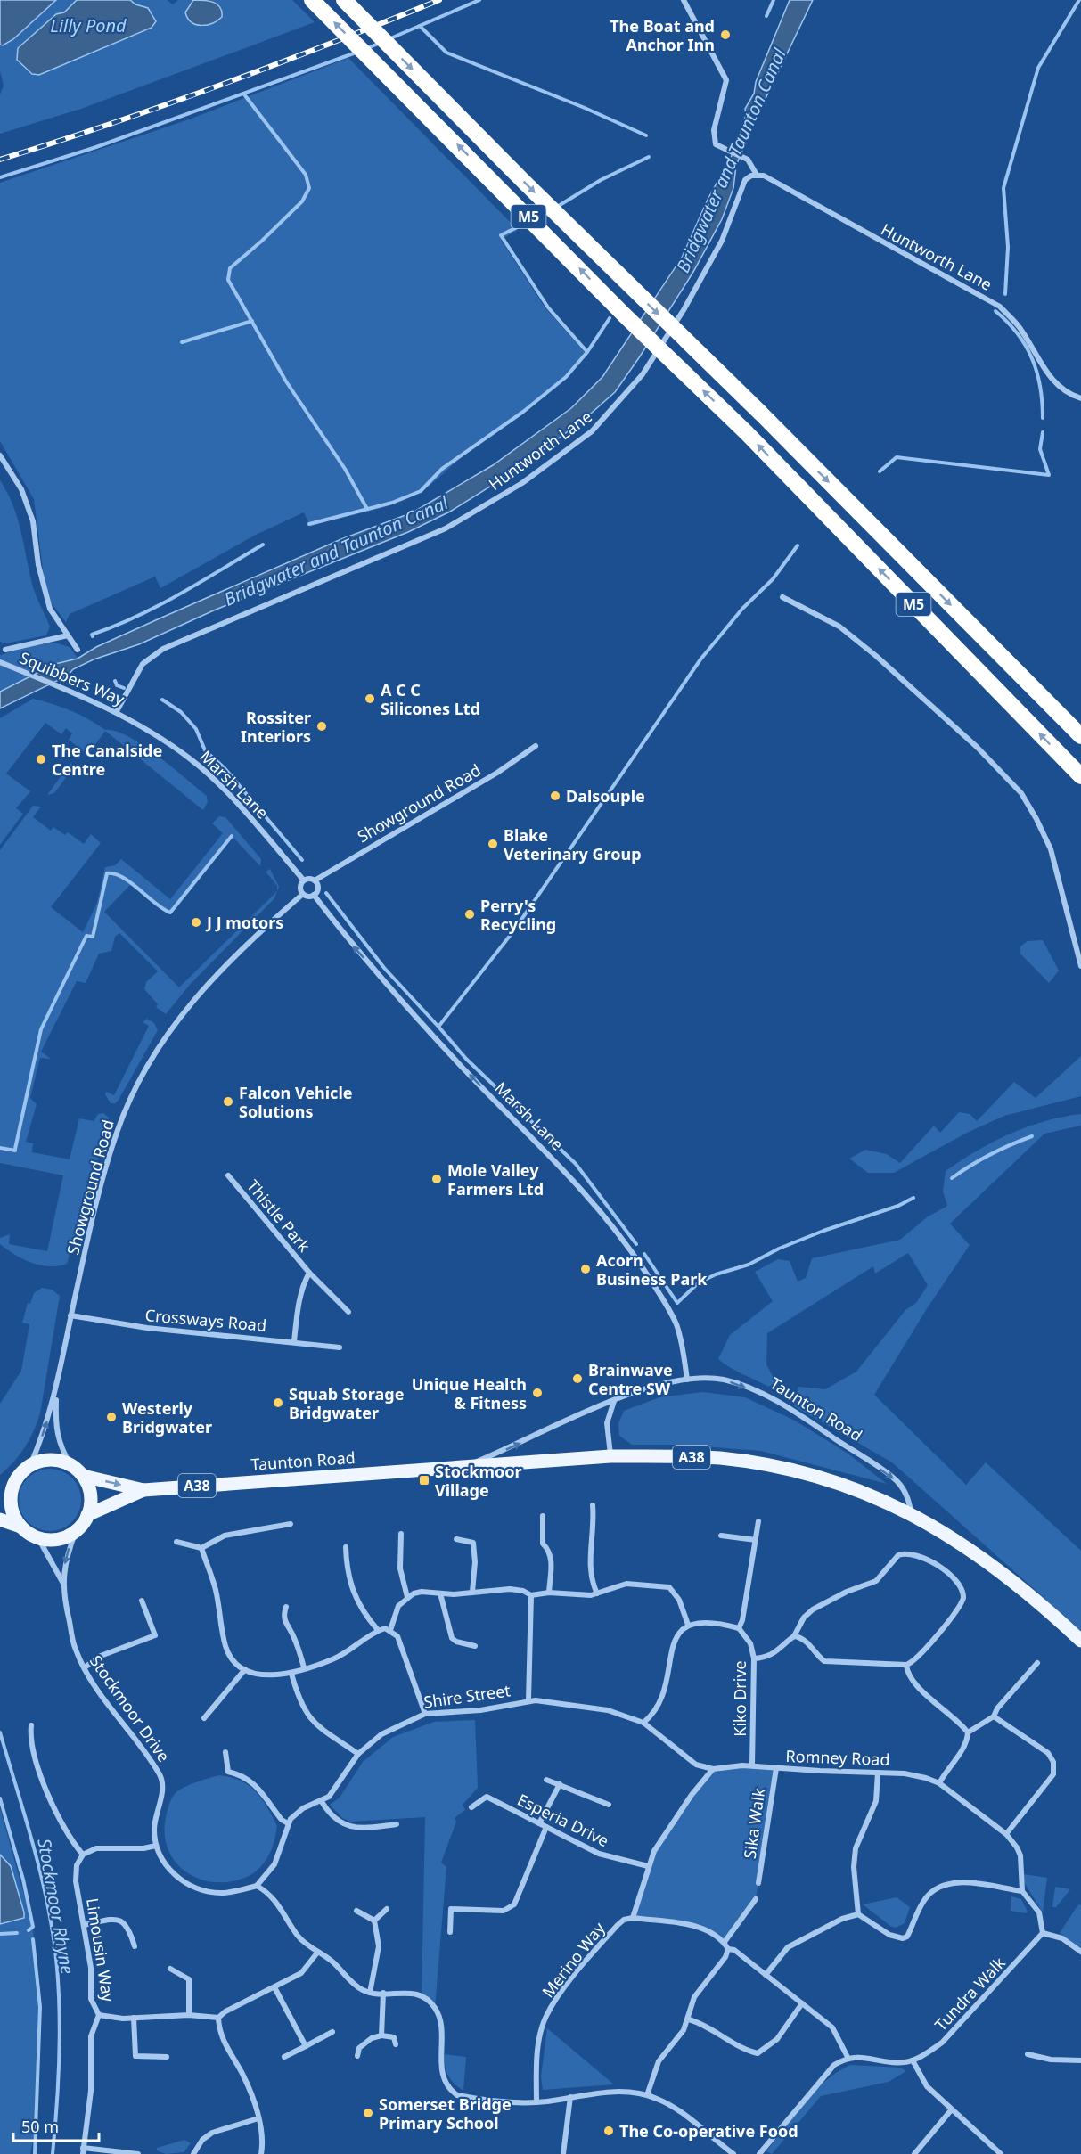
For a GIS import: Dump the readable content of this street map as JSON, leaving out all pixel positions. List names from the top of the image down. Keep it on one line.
{"streets":{"highway":["M5"],"main road":["Taunton Road","A38"],"street":["Huntworth Lane","Squibbers Way","Marsh Lane","Showground Road","Thistle Park","Crossways Road","Shire Street","Kiko Drive","Stockmoor Drive","Romney Road","Esperia Drive","Sika Walk","Limousin Way","Merino Way","Tundra Walk"]},"crossings":[["Huntworth Lane","Squibbers Way"],["Squibbers Way","Marsh Lane"],["Marsh Lane","Showground Road"],["Marsh Lane","Taunton Road"],["Showground Road","Crossways Road"],["Showground Road","Taunton Road"],["Showground Road","A38"],["Showground Road","Stockmoor Drive"],["Thistle Park","Crossways Road"],["Taunton Road","A38"],["Taunton Road","Stockmoor Drive"],["A38","Stockmoor Drive"],["Shire Street","Romney Road"],["Kiko Drive","Romney Road"],["Romney Road","Sika Walk"]],"one_way":["Marsh Lane"],"water":["Lilly Pond","Bridgwater and Taunton Canal","Stockmoor Rhyne"],"places":{"other":["The Boat and Anchor Inn","A C C Silicones Ltd","Rossiter Interiors","The Canalside Centre","Dalsouple","Blake Veterinary Group","Perry's Recycling","J J motors","Falcon Vehicle Solutions","Mole Valley Farmers Ltd","Acorn Business Park","Brainwave Centre SW","Unique Health & Fitness","Squab Storage Bridgwater","Westerly Bridgwater","Somerset Bridge Primary School","The Co-operative Food"],"transit":["Stockmoor Village"]},"scale_bar":"50 m"}
